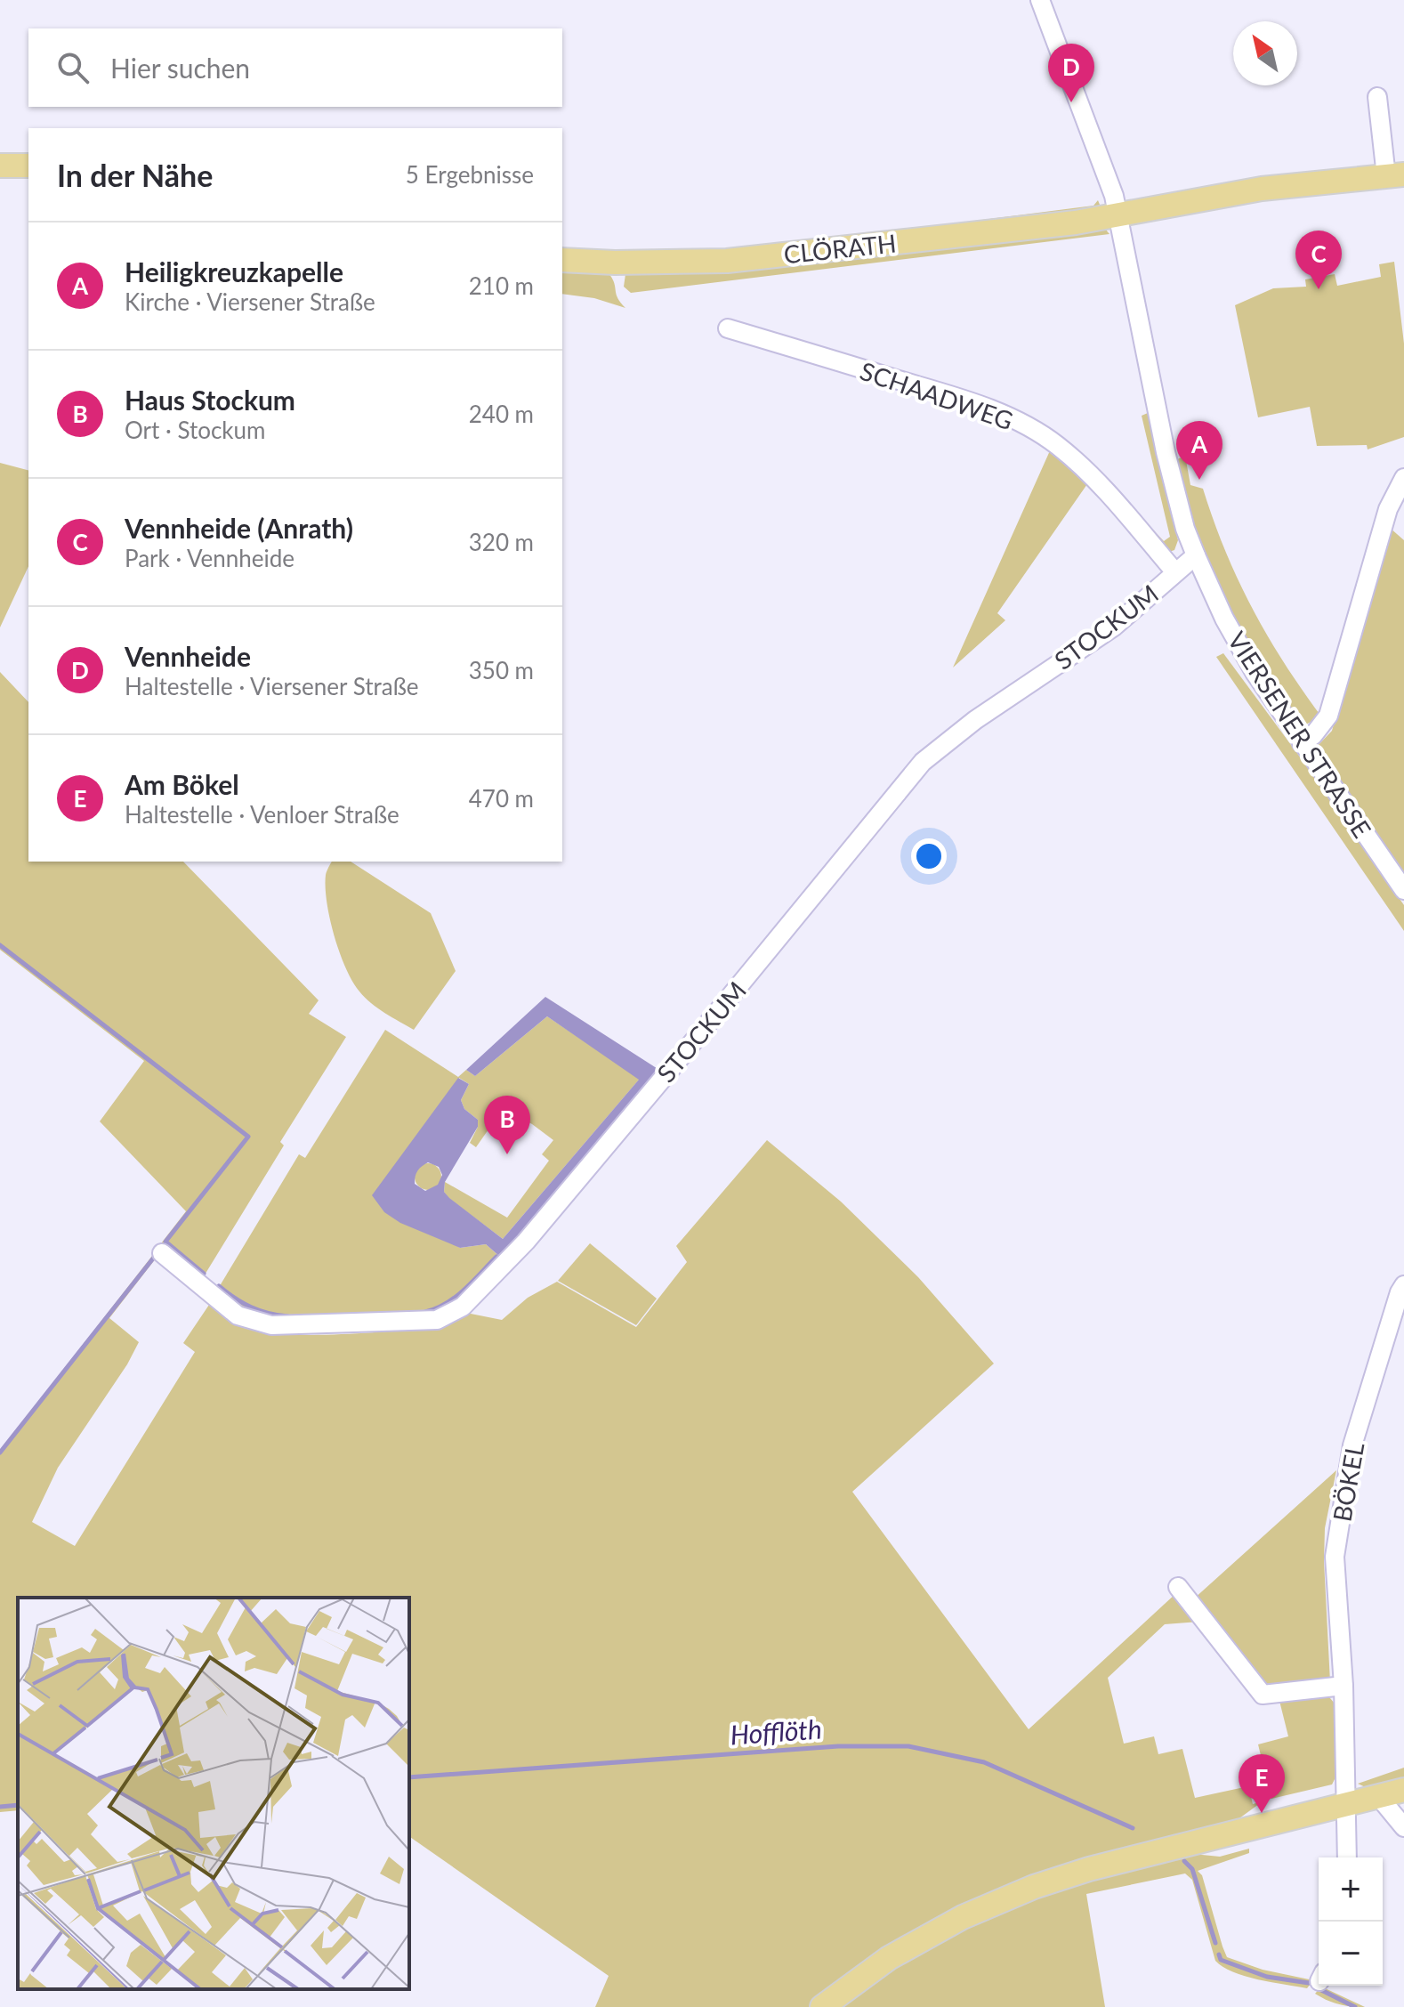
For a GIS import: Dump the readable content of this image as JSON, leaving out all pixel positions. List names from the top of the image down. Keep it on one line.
{"streets":{"main road":["CLÖRATH"],"street":["SCHAADWEG","STOCKUM","VIERSENER STRASSE","BÖKEL"]},"crossings":[["CLÖRATH","VIERSENER STRASSE"],["SCHAADWEG","STOCKUM"],["STOCKUM","VIERSENER STRASSE"]],"water":["Hofflöth"],"north":"top left","page":{"search":"Hier suchen","pins":["D","C","A","B","E"],"heading":["In der Nähe","5 Ergebnisse"],"list":[{"mark":"A","name":"Heiligkreuzkapelle","note":"Kirche · Viersener Straße","value":"210 m"},{"mark":"B","name":"Haus Stockum","note":"Ort · Stockum","value":"240 m"},{"mark":"C","name":"Vennheide (Anrath)","note":"Park · Vennheide","value":"320 m"},{"mark":"D","name":"Vennheide","note":"Haltestelle · Viersener Straße","value":"350 m"},{"mark":"E","name":"Am Bökel","note":"Haltestelle · Venloer Straße","value":"470 m"}],"map_buttons":["+","−"]}}
